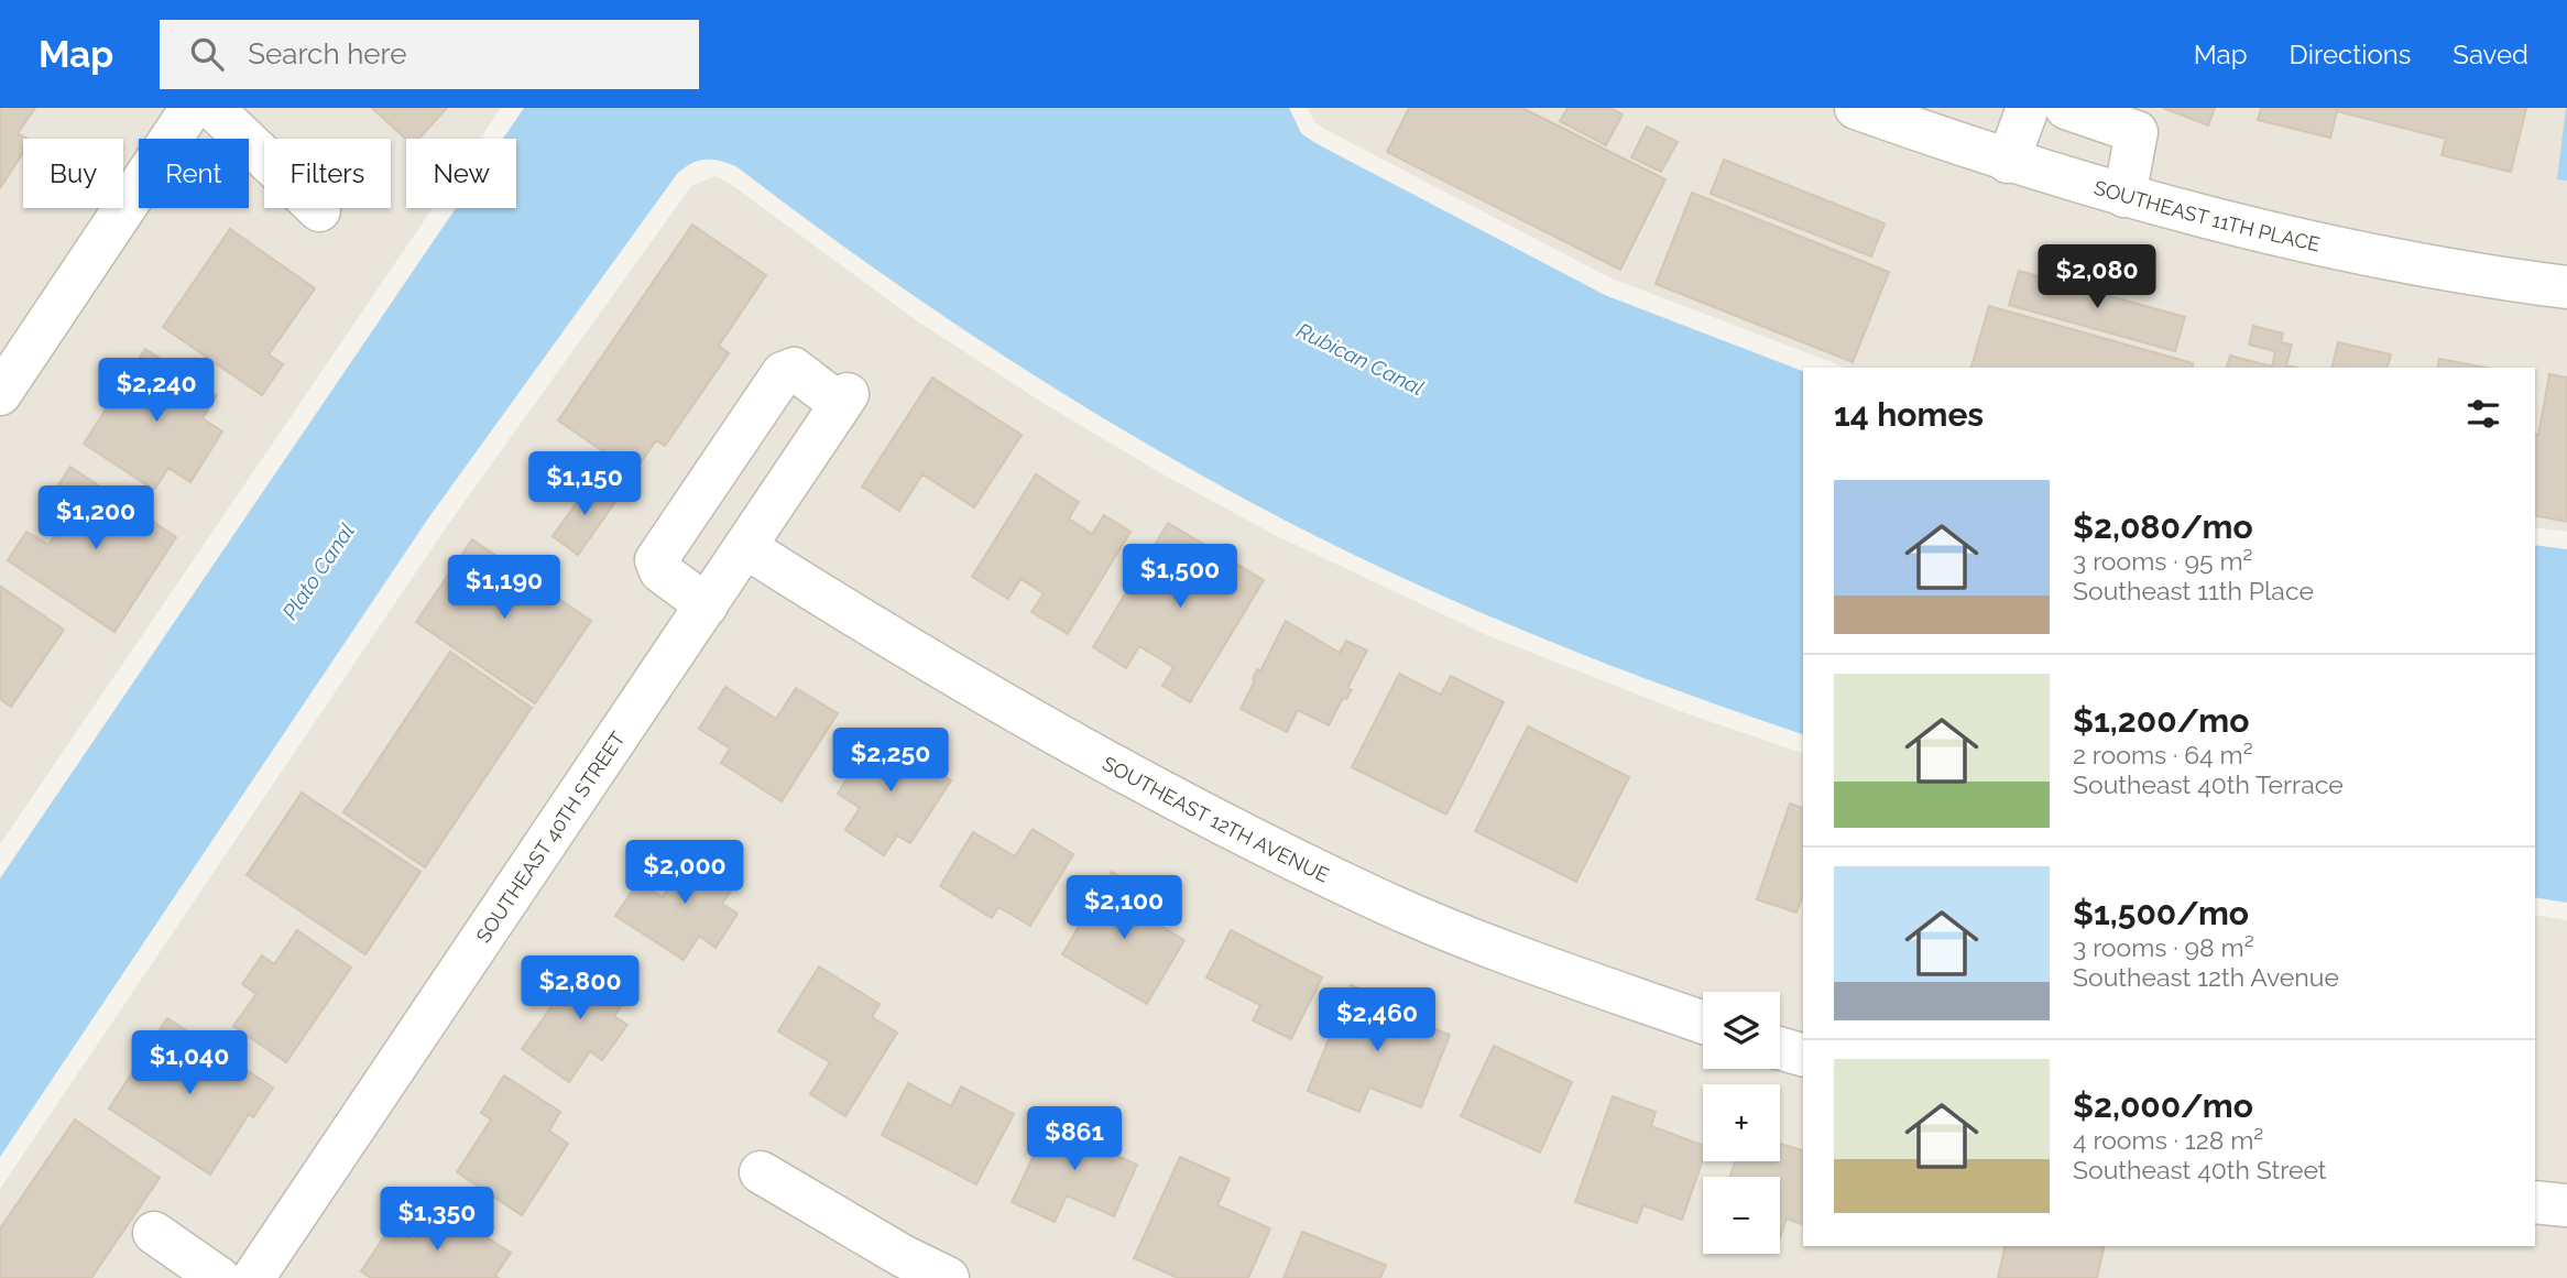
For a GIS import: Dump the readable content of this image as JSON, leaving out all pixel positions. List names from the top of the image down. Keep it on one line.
{"streets":{"street":["SOUTHEAST 11TH PLACE","SOUTHEAST 12TH AVENUE","SOUTHEAST 40TH STREET"]},"crossings":[["SOUTHEAST 12TH AVENUE","SOUTHEAST 40TH STREET"]],"water":["Rubican Canal","Plato Canal"],"page":{"header":"Map","search":"Search here","nav":["Map","Directions","Saved"],"chip":["Buy","Rent","Filters","New"],"price":["$2,080","$2,240","$1,150","$1,200","$1,500","$1,190","$2,250","$2,000","$2,100","$2,800","$2,460","$1,040","$861","$1,350"],"heading":"14 homes","list":[{"name":"$2,080/mo","note":"3 rooms · 95 m² · Southeast 11th Place"},{"name":"$1,200/mo","note":"2 rooms · 64 m² · Southeast 40th Terrace"},{"name":"$1,500/mo","note":"3 rooms · 98 m² · Southeast 12th Avenue"},{"name":"$2,000/mo","note":"4 rooms · 128 m² · Southeast 40th Street"}],"map_buttons":["+","−"]}}
